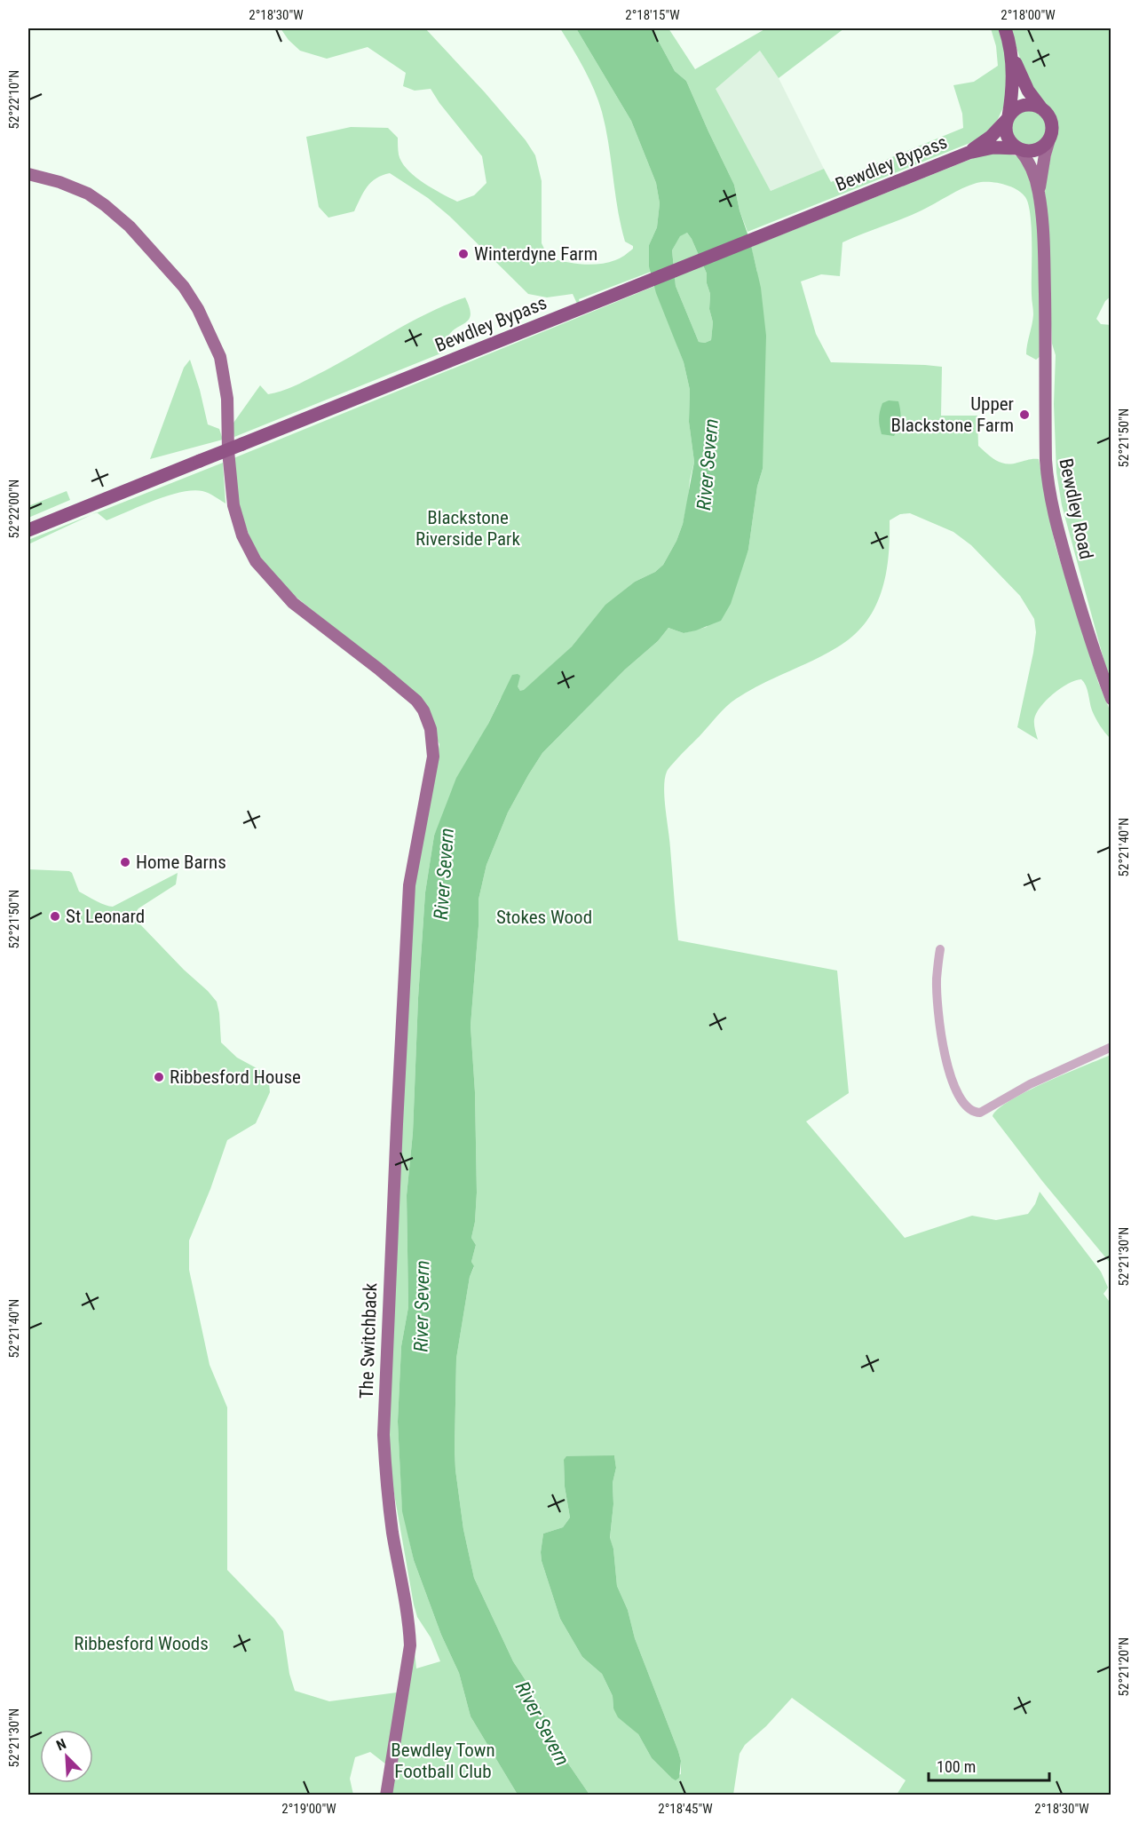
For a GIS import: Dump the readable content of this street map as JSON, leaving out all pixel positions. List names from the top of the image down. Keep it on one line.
{"streets":{"highway":["Bewdley Bypass"],"main road":["Bewdley Road","The Switchback"]},"crossings":[["Bewdley Bypass","Bewdley Road"]],"water":["River Severn"],"parks":["Blackstone Riverside Park","Stokes Wood","Ribbesford Woods","Bewdley Town Football Club"],"places":["Winterdyne Farm","Upper Blackstone Farm","Home Barns","St Leonard","Ribbesford House"],"scale_bar":"100 m","north":"top left","coordinates":["2°18'30\"W","2°18'15\"W","2°18'00\"W","52°22'10\"N","52°21'50\"N","52°22'00\"N","52°21'40\"N","52°21'30\"N","52°21'20\"N","2°19'00\"W","2°18'45\"W"]}
